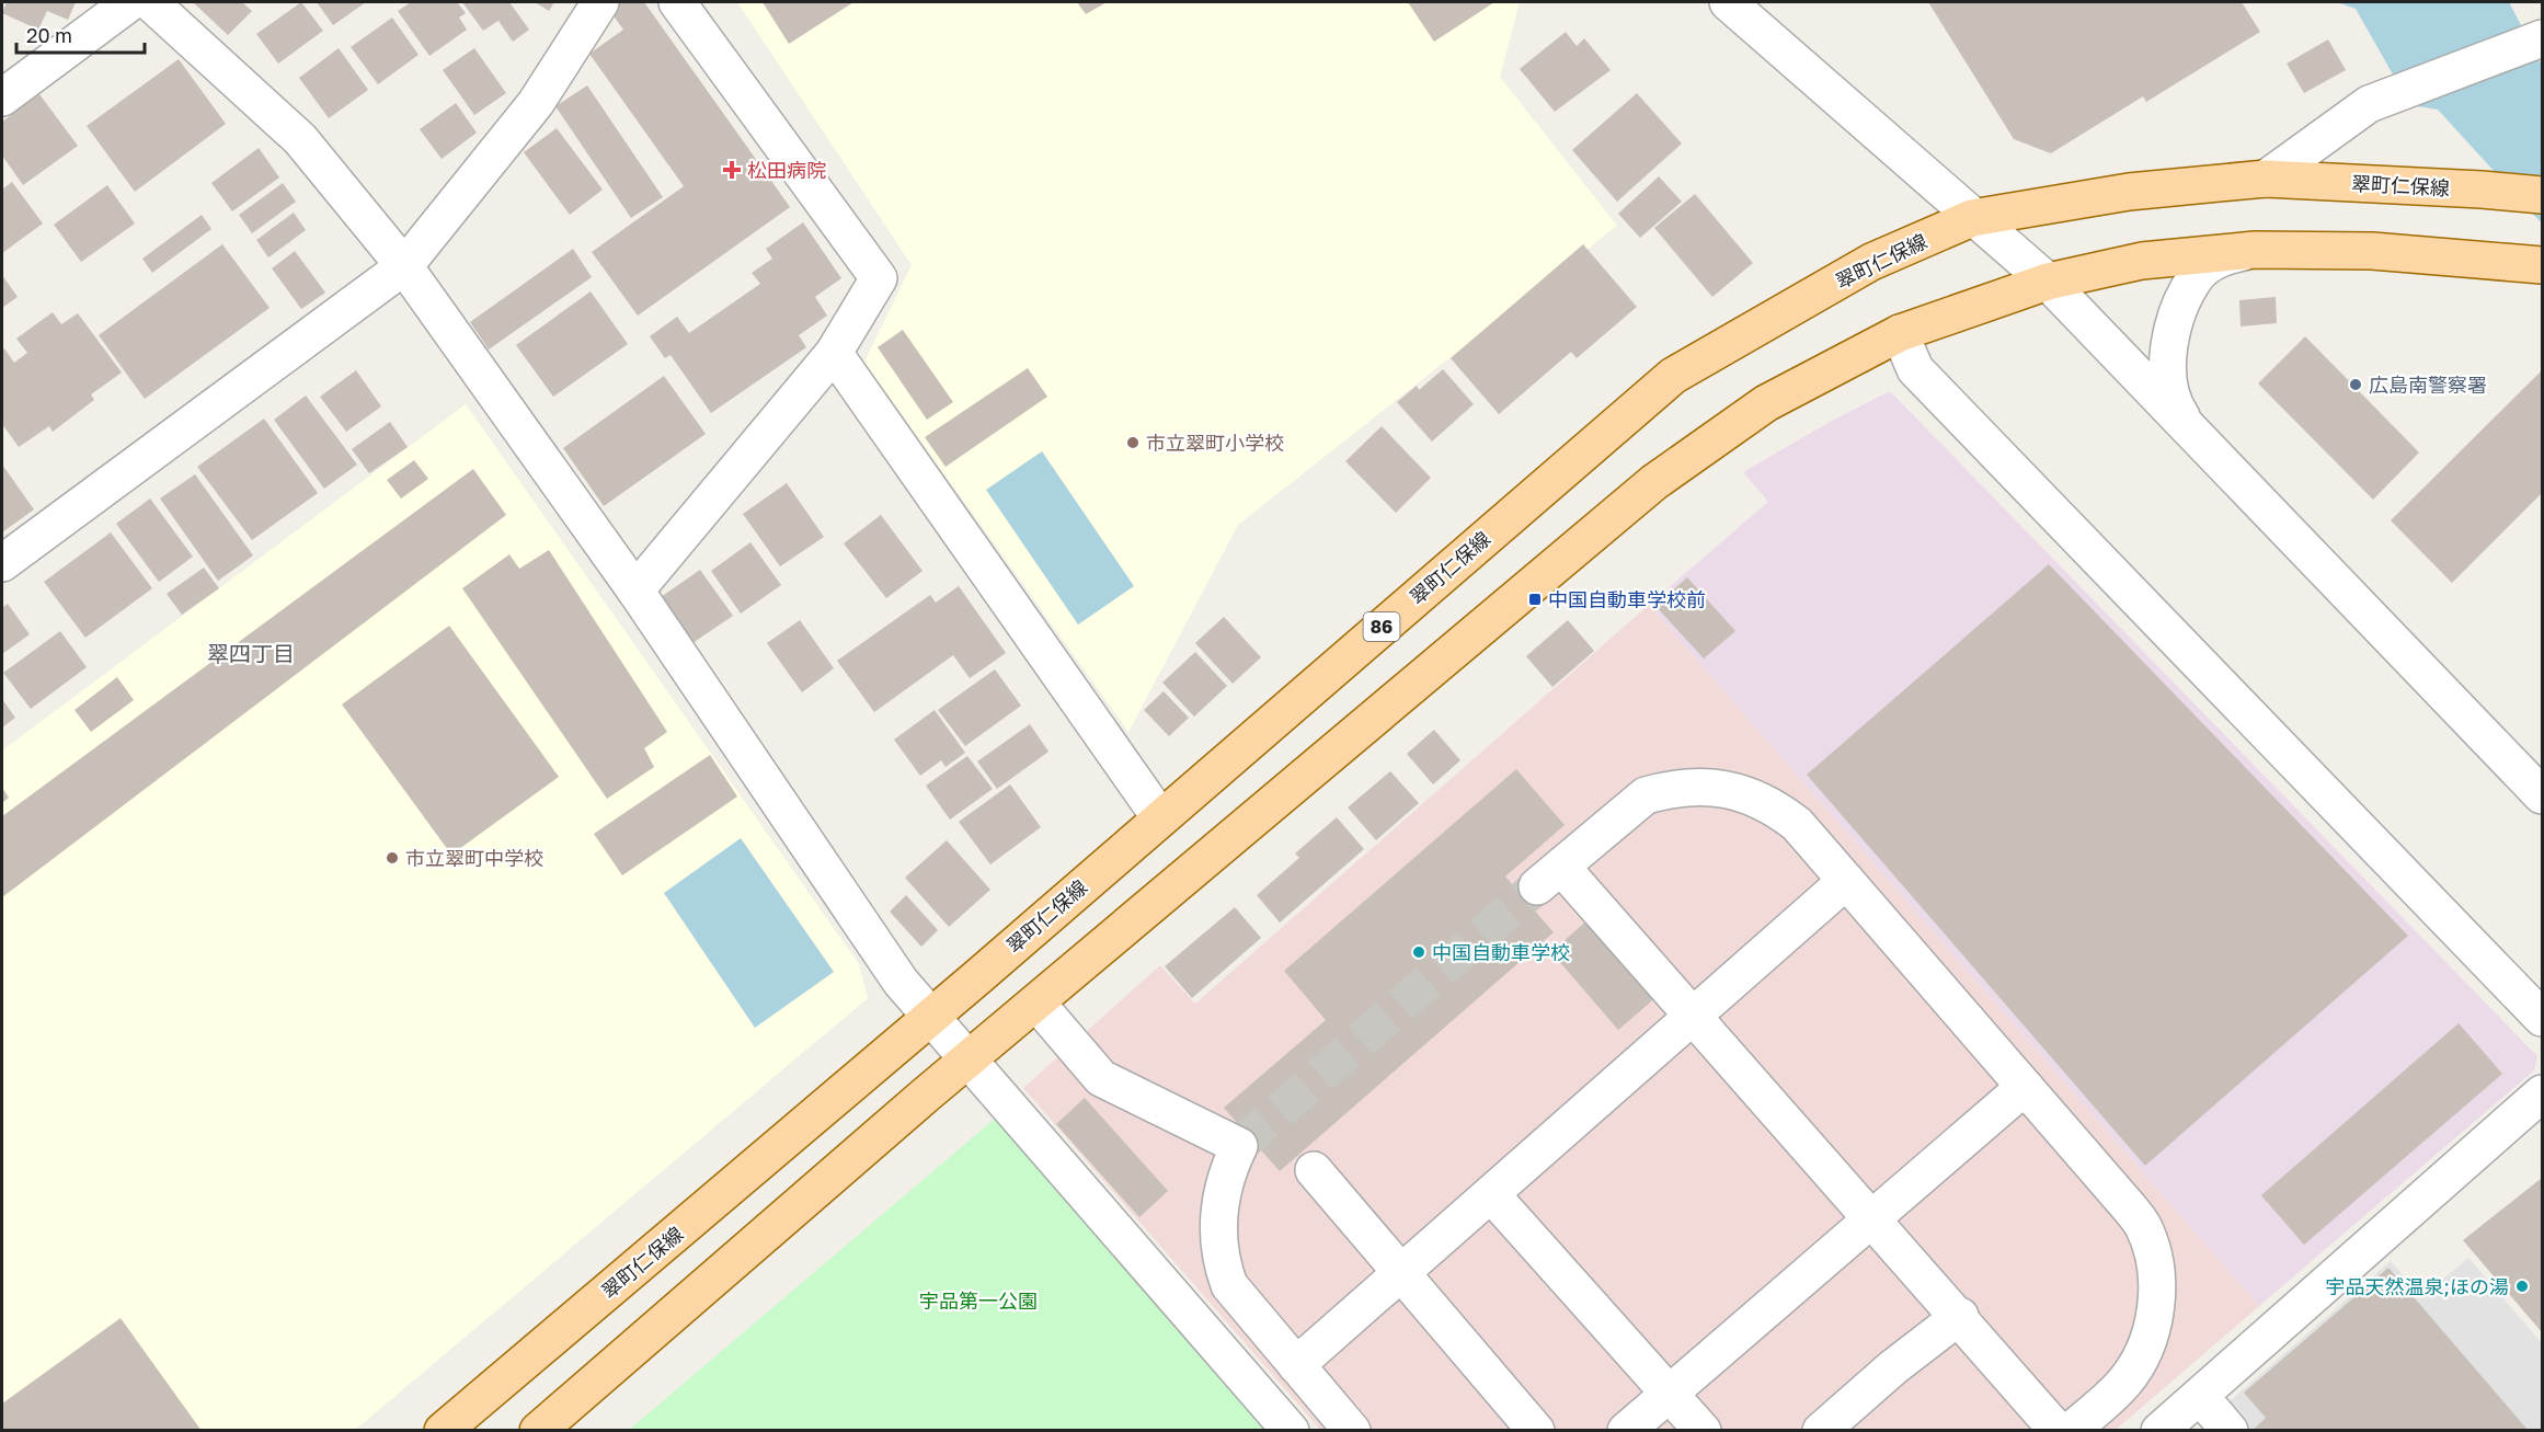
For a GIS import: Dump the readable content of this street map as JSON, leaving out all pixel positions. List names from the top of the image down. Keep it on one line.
{"streets":{"main road":["翠町仁保線","86"]},"districts":["翠四丁目"],"parks":["宇品第一公園"],"places":{"health":["松田病院"],"other":["広島南警察署","市立翠町小学校","市立翠町中学校","中国自動車学校","宇品天然温泉;ほの湯"],"transit":["中国自動車学校前"]},"scale_bar":"20 m"}
